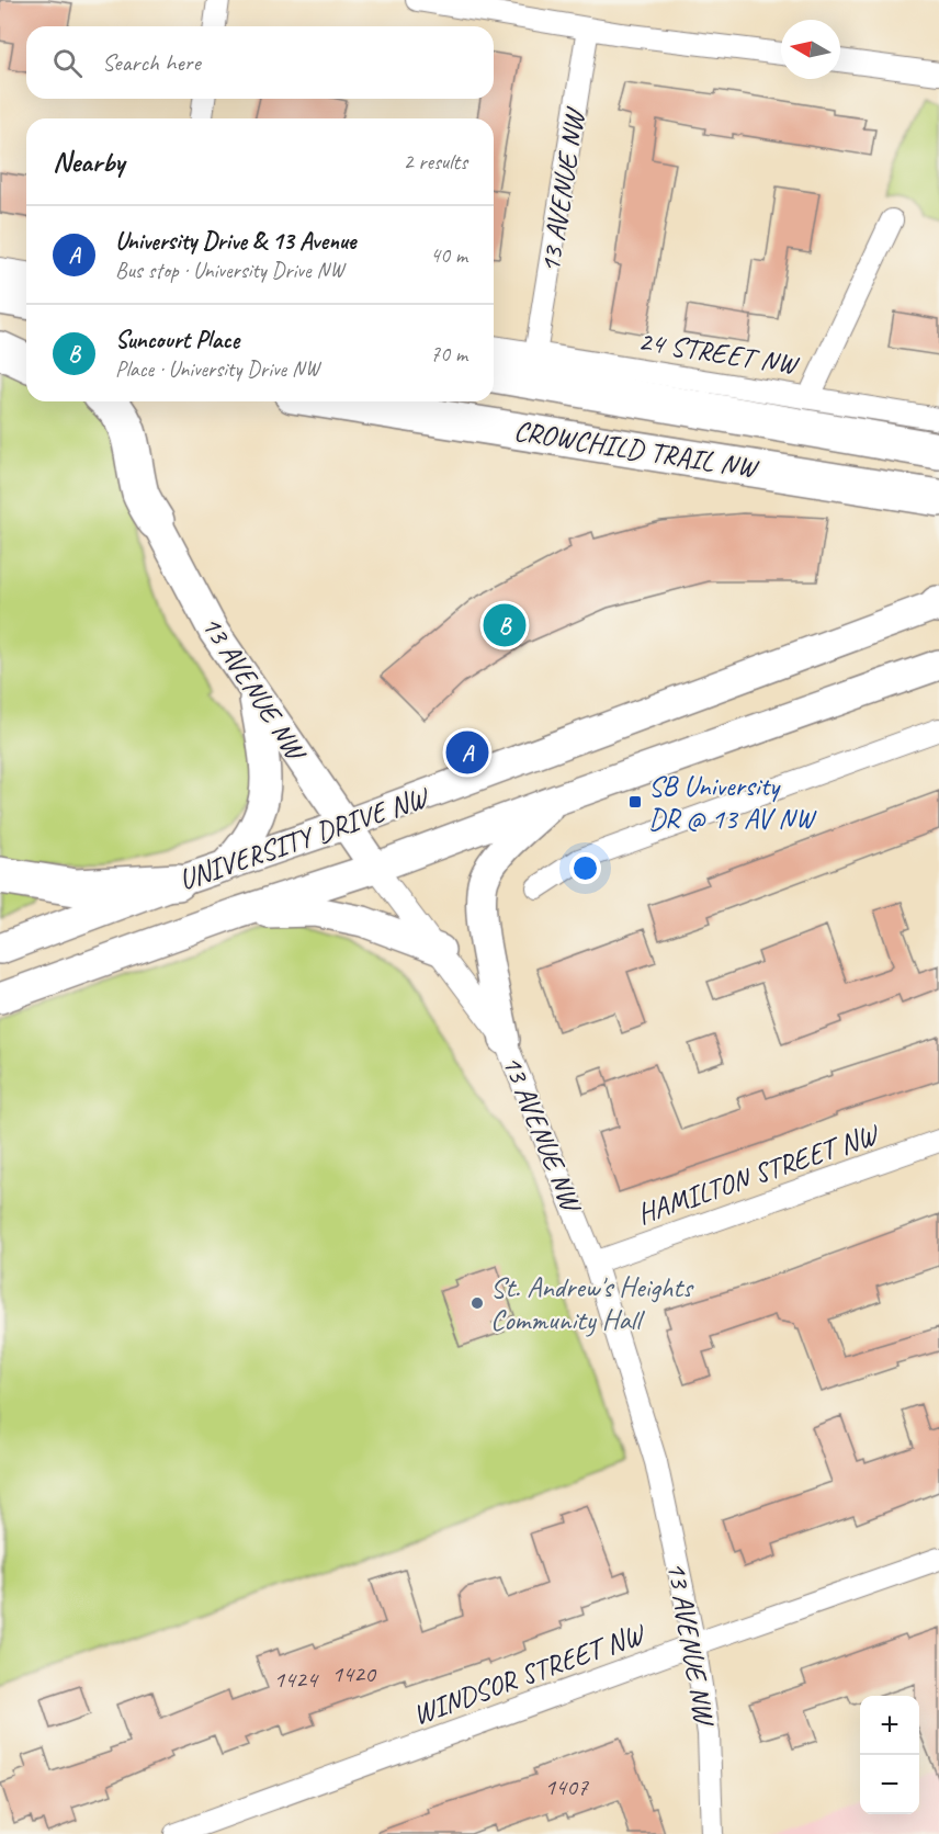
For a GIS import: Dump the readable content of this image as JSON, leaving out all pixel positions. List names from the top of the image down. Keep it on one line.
{"streets":{"highway":["CROWCHILD TRAIL NW"],"street":["13 AVENUE NW","24 STREET NW","UNIVERSITY DRIVE NW","HAMILTON STREET NW","WINDSOR STREET NW"]},"crossings":[["13 AVENUE NW","24 STREET NW"],["13 AVENUE NW","UNIVERSITY DRIVE NW"],["13 AVENUE NW","HAMILTON STREET NW"],["13 AVENUE NW","WINDSOR STREET NW"]],"places":{"transit":["SB University DR @ 13 AV NW"],"other":["St. Andrew's Heights Community Hall"]},"house_numbers":["1420","1424","1407"],"north":"left","page":{"search":"Search here","heading":["Nearby","2 results"],"list":[{"mark":"A","name":"University Drive & 13 Avenue","note":"Bus stop · University Drive NW","value":"40 m"},{"mark":"B","name":"Suncourt Place","note":"Place · University Drive NW","value":"70 m"}],"pins":["B","A"],"map_buttons":["+","−"]}}
